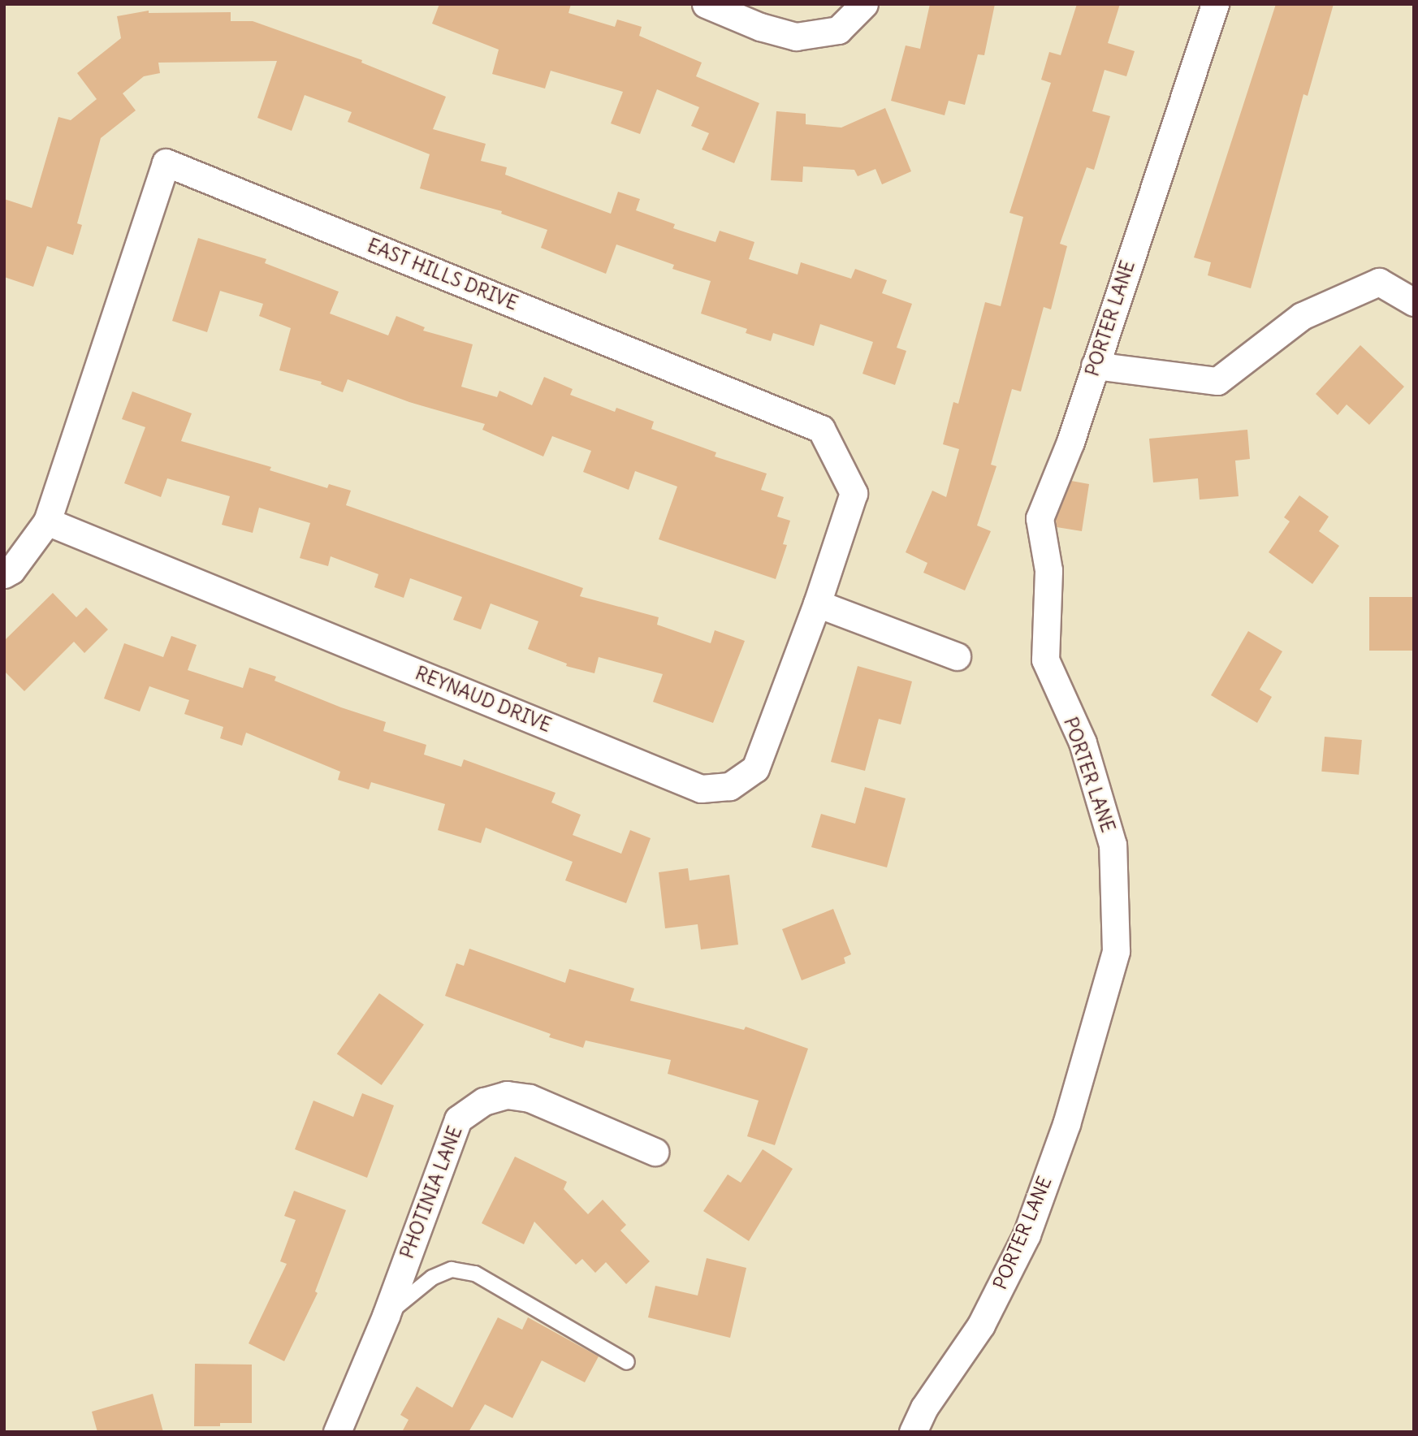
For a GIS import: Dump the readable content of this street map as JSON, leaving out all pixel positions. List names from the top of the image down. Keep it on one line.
{"streets":{"street":["EAST HILLS DRIVE","PORTER LANE","REYNAUD DRIVE","PHOTINIA LANE"]},"crossings":[["EAST HILLS DRIVE","REYNAUD DRIVE"]]}
